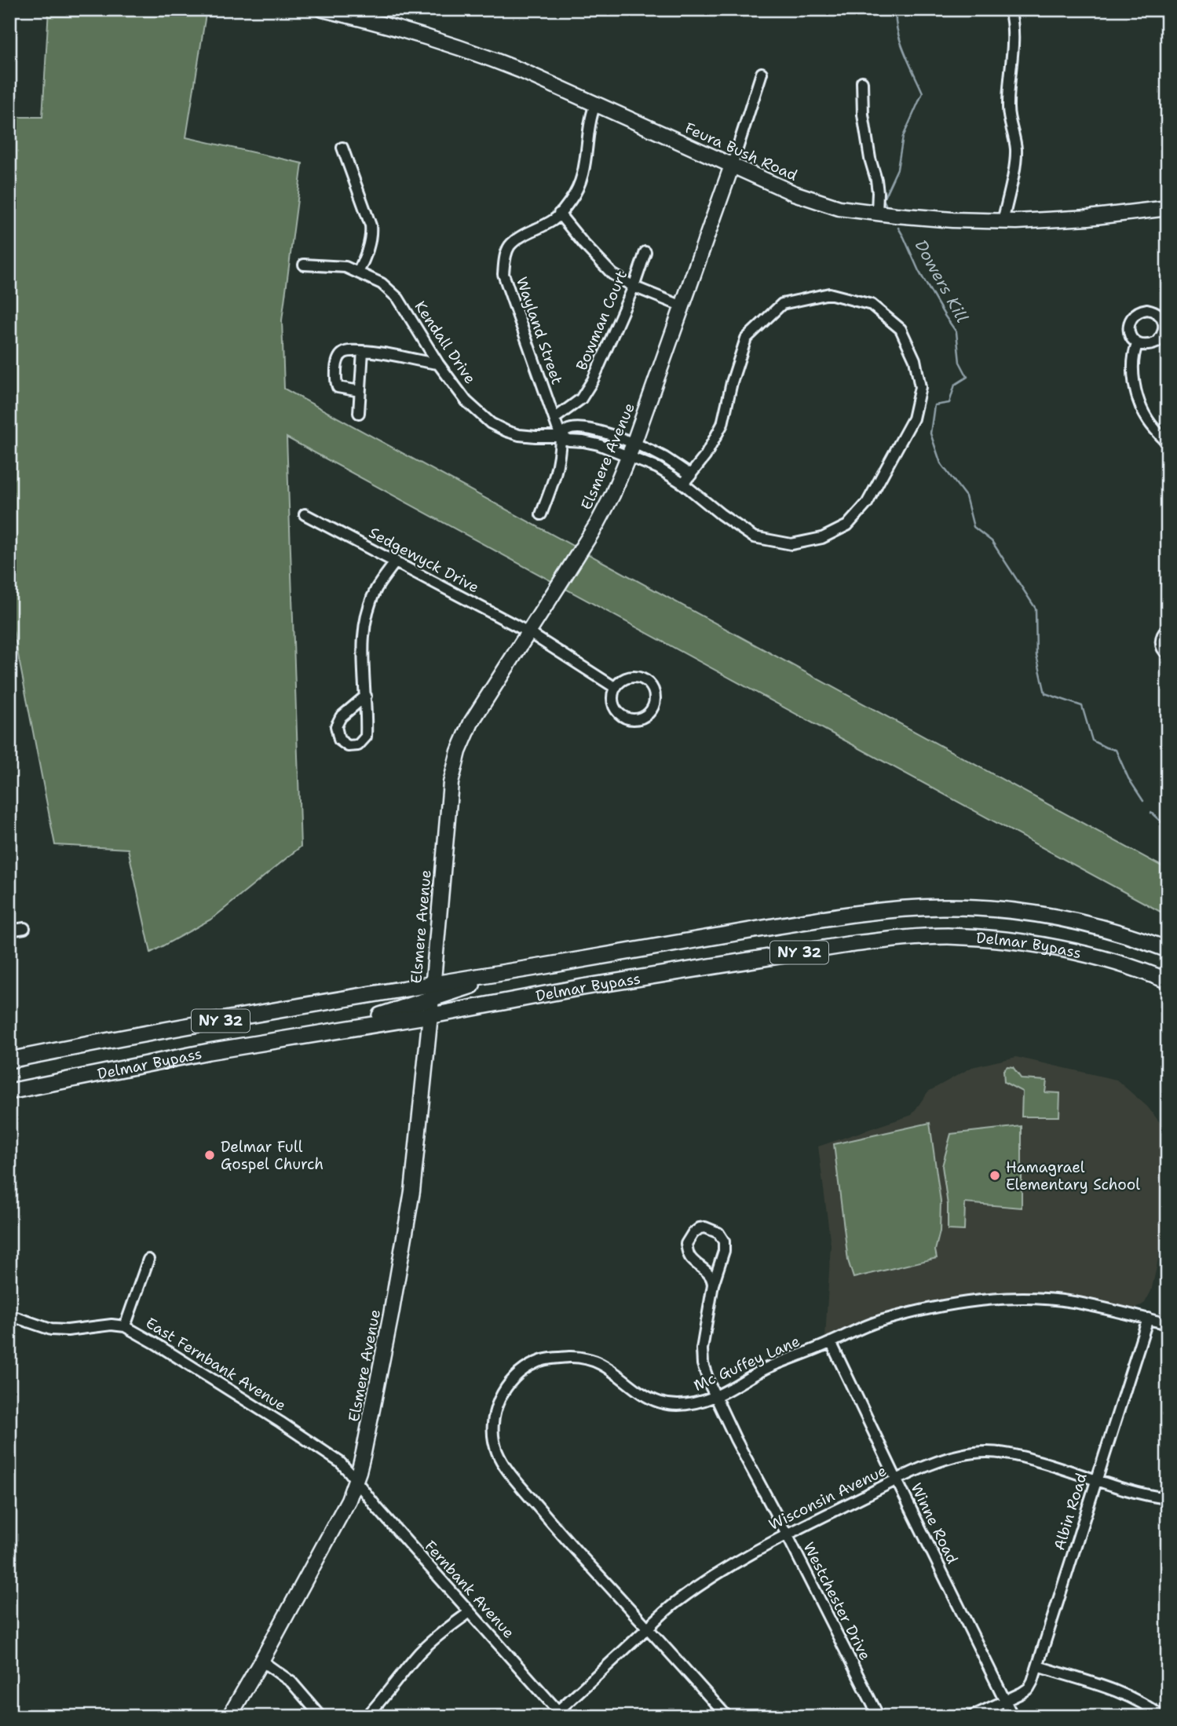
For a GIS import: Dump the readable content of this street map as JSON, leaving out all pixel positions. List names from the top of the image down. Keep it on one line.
{"streets":{"main road":["Feura Bush Road","Elsmere Avenue","Delmar Bypass","NY 32"],"street":["Bowman Court","Wayland Street","Kendall Drive","Sedgewyck Drive","Mc Guffey Lane","East Fernbank Avenue","Wisconsin Avenue","Albin Road","Winne Road","Fernbank Avenue","Westchester Drive"]},"crossings":[["Feura Bush Road","Wayland Street"],["Feura Bush Road","Elsmere Avenue"],["Bowman Court","Wayland Street"],["Wayland Street","Kendall Drive"],["Kendall Drive","Elsmere Avenue"],["Elsmere Avenue","Sedgewyck Drive"],["Elsmere Avenue","Delmar Bypass"],["Elsmere Avenue","East Fernbank Avenue"],["Elsmere Avenue","Fernbank Avenue"],["Mc Guffey Lane","Wisconsin Avenue"],["Mc Guffey Lane","Albin Road"],["Mc Guffey Lane","Winne Road"],["Mc Guffey Lane","Westchester Drive"],["East Fernbank Avenue","Fernbank Avenue"],["Wisconsin Avenue","Albin Road"],["Wisconsin Avenue","Winne Road"],["Wisconsin Avenue","Fernbank Avenue"],["Wisconsin Avenue","Westchester Drive"],["Albin Road","Winne Road"]],"water":["Dowers Kill"],"places":["Delmar Full Gospel Church","Hamagrael Elementary School"]}
